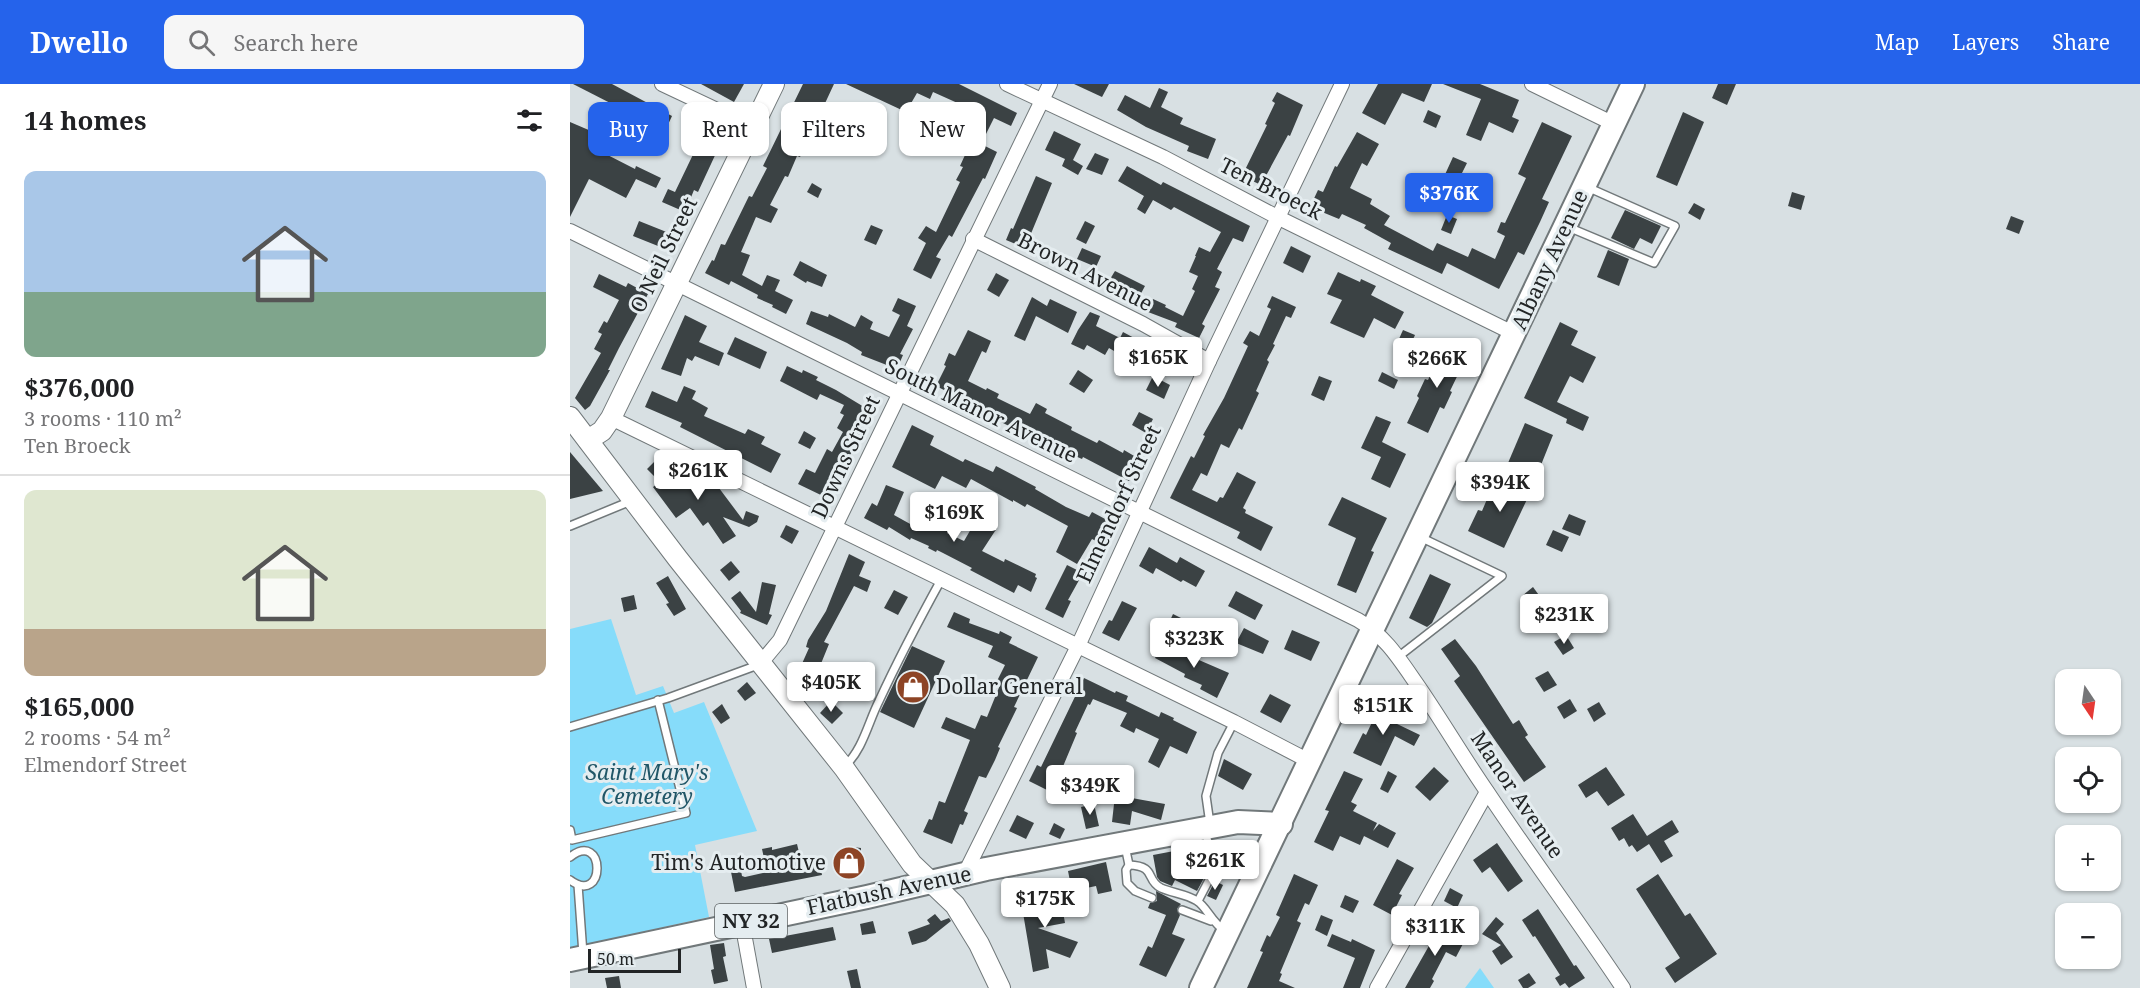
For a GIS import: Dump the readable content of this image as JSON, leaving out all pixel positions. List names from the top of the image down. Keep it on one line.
{"streets":{"main road":["Albany Avenue","Flatbush Avenue","NY 32"],"street":["Ten Broeck","O Neil Street","Brown Avenue","South Manor Avenue","Downs Street","Elmendorf Street","Manor Avenue"]},"crossings":[["Ten Broeck","Albany Avenue"],["Ten Broeck","Downs Street"],["Ten Broeck","Elmendorf Street"],["O Neil Street","South Manor Avenue"],["Albany Avenue","South Manor Avenue"],["Albany Avenue","Manor Avenue"],["Albany Avenue","Flatbush Avenue"],["Brown Avenue","Downs Street"],["Brown Avenue","Elmendorf Street"],["South Manor Avenue","Downs Street"],["South Manor Avenue","Elmendorf Street"],["South Manor Avenue","Manor Avenue"],["Elmendorf Street","Flatbush Avenue"]],"parks":["Saint Mary's Cemetery"],"places":{"shop":["Dollar General","Tim's Automotive"]},"scale_bar":"50 m","north":"bottom","page":{"header":"Dwello","search":"Search here","nav":["Map","Layers","Share"],"heading":"14 homes","chip":["Buy","Rent","Filters","New"],"list":[{"name":"$376,000","note":"3 rooms · 110 m² · Ten Broeck"},{"name":"$165,000","note":"2 rooms · 54 m² · Elmendorf Street"}],"price":["$376K","$165K","$266K","$261K","$394K","$169K","$231K","$323K","$405K","$151K","$349K","$261K","$175K","$311K"],"map_buttons":["+","−"],"scale":"50 m"}}
